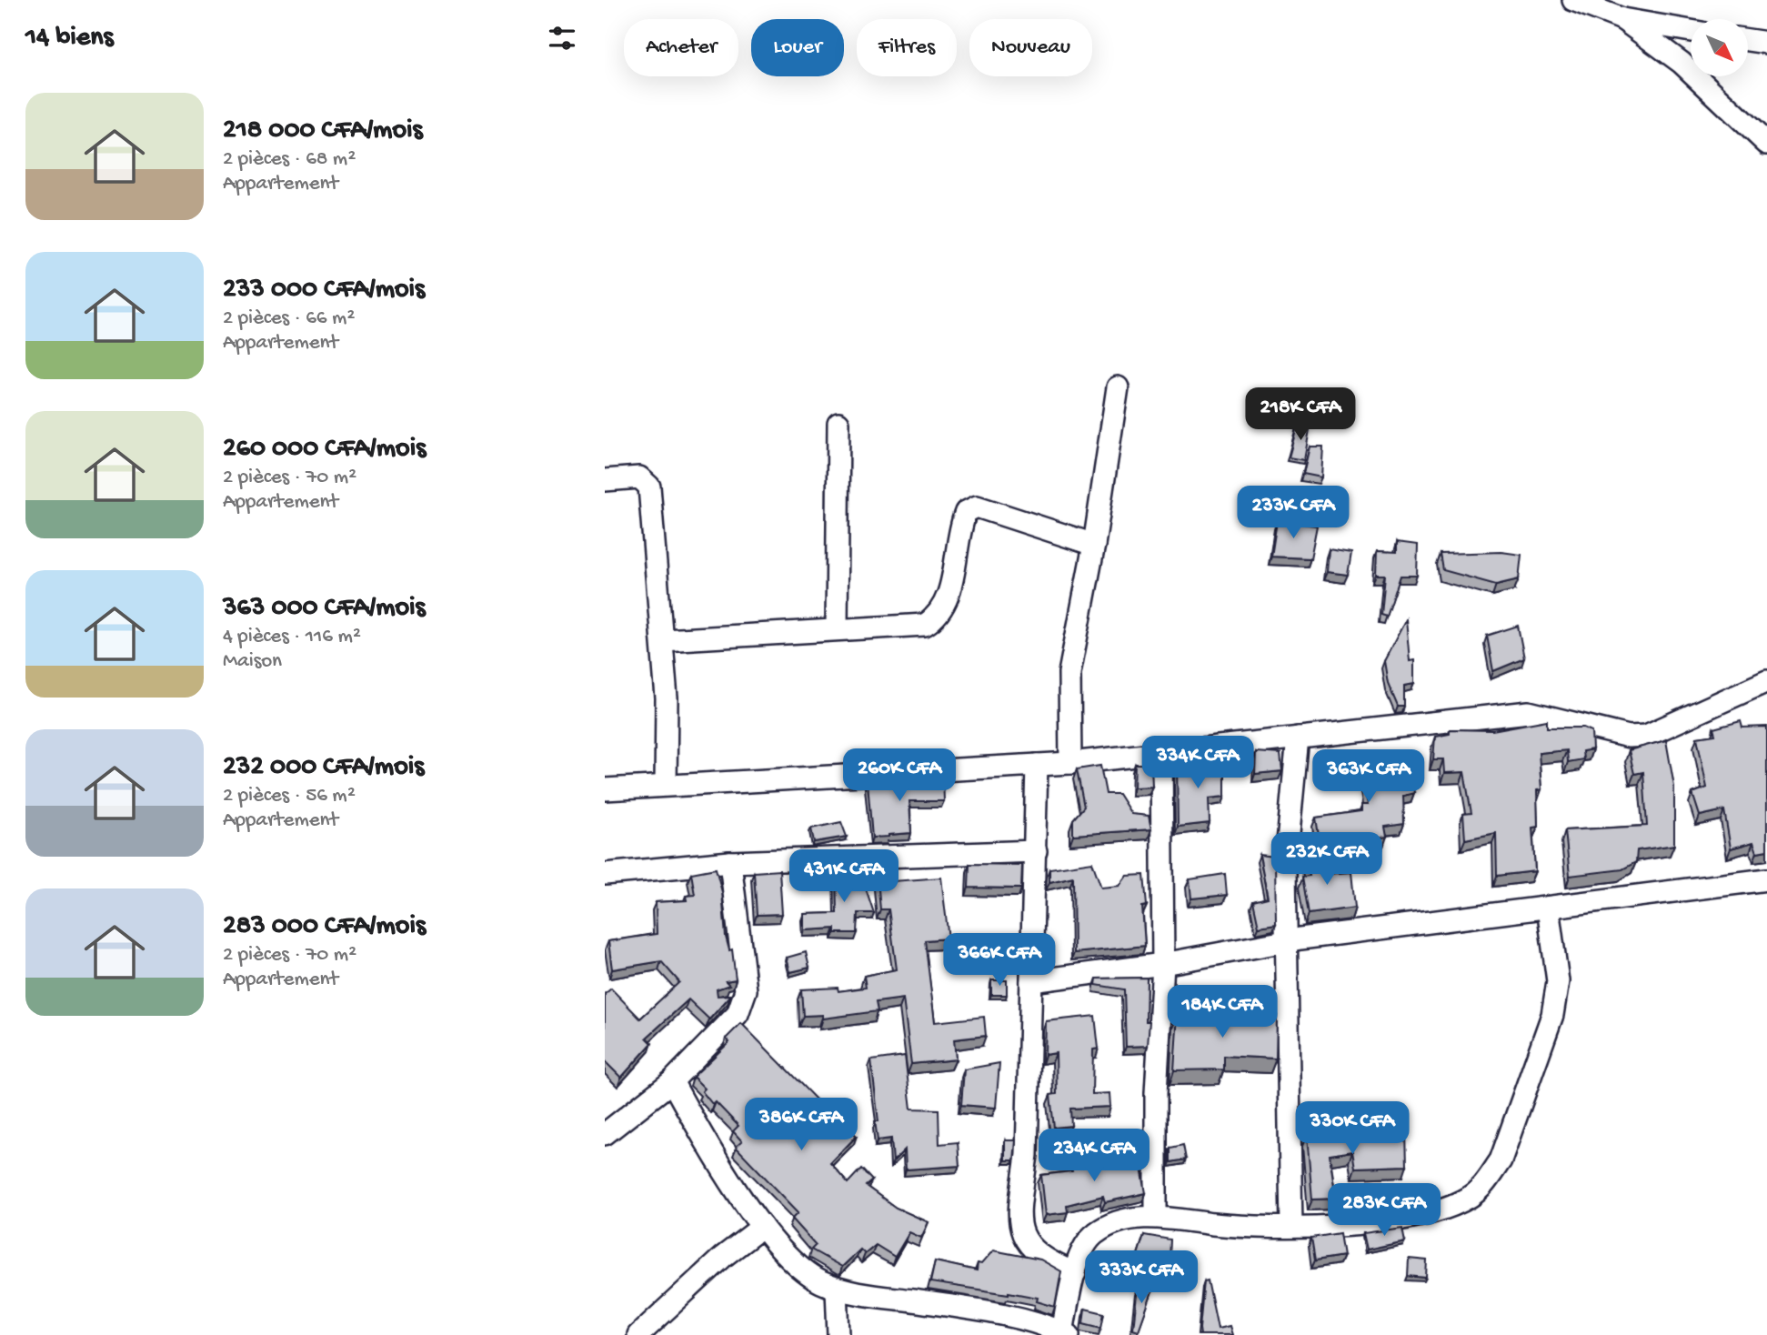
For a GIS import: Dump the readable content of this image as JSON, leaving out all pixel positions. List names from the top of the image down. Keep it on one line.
{"north":"bottom right","page":{"heading":"14 biens","chip":["Acheter","Louer","Filtres","Nouveau"],"list":[{"name":"218 000 CFA/mois","note":"2 pièces · 68 m² · Appartement"},{"name":"233 000 CFA/mois","note":"2 pièces · 66 m² · Appartement"},{"name":"260 000 CFA/mois","note":"2 pièces · 70 m² · Appartement"},{"name":"363 000 CFA/mois","note":"4 pièces · 116 m² · Maison"},{"name":"232 000 CFA/mois","note":"2 pièces · 56 m² · Appartement"},{"name":"283 000 CFA/mois","note":"2 pièces · 70 m² · Appartement"}],"price":["218K CFA","233K CFA","334K CFA","260K CFA","363K CFA","232K CFA","431K CFA","366K CFA","184K CFA","386K CFA","330K CFA","234K CFA","283K CFA","333K CFA"]}}
